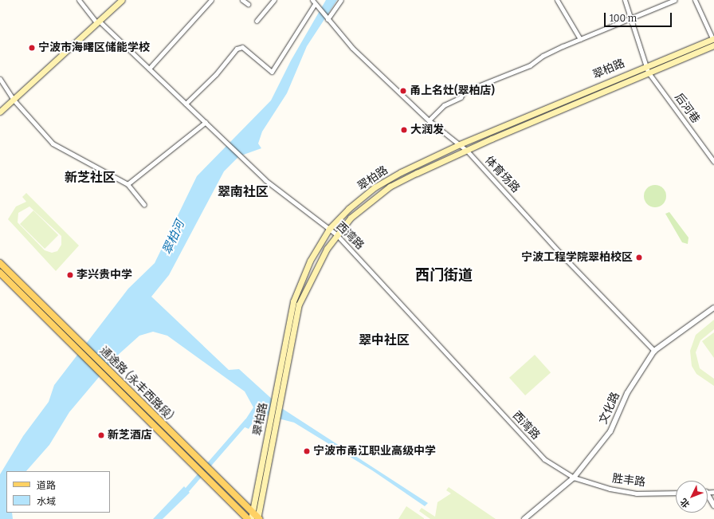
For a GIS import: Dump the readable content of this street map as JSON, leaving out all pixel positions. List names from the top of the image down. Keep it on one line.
{"streets":{"main road":["翠柏路","通途路 (永丰西路段)"],"street":["后河巷","体育场路","西湾路","文化路","胜丰路"]},"crossings":[["翠柏路","后河巷"],["翠柏路","体育场路"],["翠柏路","西湾路"],["翠柏路","通途路 (永丰西路段)"],["体育场路","文化路"],["西湾路","文化路"],["西湾路","胜丰路"],["文化路","胜丰路"]],"districts":["新芝社区","翠南社区","西门街道","翠中社区"],"water":["翠柏河"],"places":["宁波市海曙区储能学校","甬上名灶(翠柏店)","大润发","宁波工程学院翠柏校区","李兴贵中学","新芝酒店","宁波市甬江职业高级中学"],"legend":["道路","水域"],"scale_bar":"100 m","north":"bottom left"}
